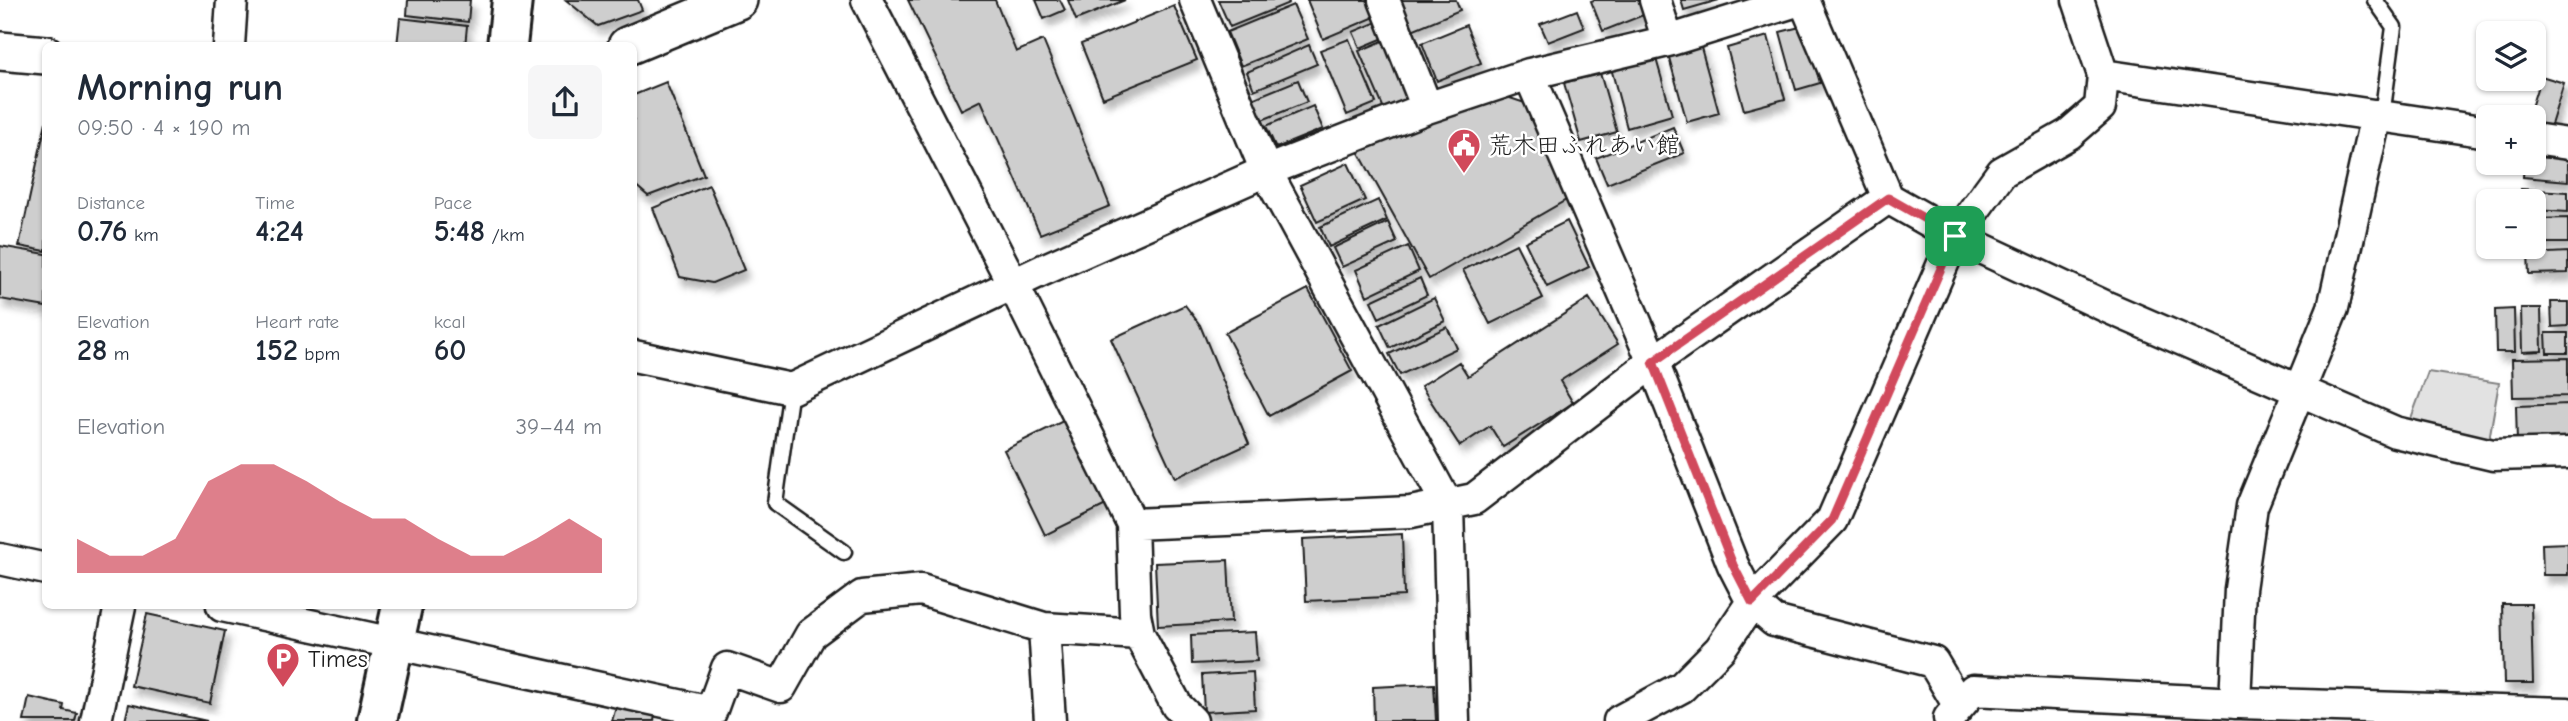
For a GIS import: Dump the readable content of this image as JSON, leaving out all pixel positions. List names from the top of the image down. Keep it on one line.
{"places":{"public building":["荒木田ふれあい館"],"parking":["Times"]},"page":{"map_buttons":["+","−"],"heading":["Morning run","09:50 · 4 × 190 m"],"stats":[["Distance","0.76 km"],["Time","4:24"],["Pace","5:48 /km"],["Elevation","28 m"],["Heart rate","152 bpm"],["kcal","60"]],"chart":["Elevation","39–44 m"]}}
